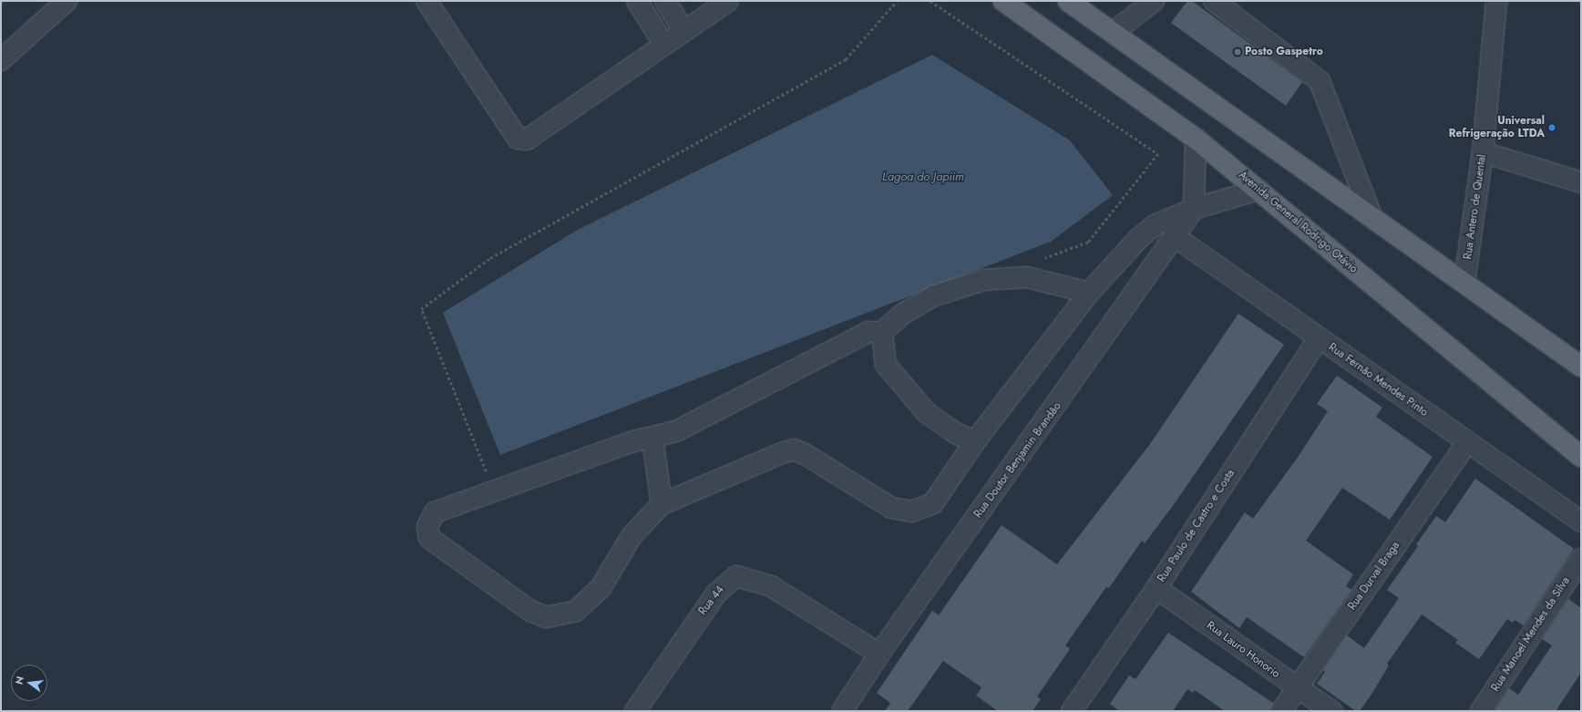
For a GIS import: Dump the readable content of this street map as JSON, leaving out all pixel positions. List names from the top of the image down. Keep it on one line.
{"streets":{"main road":["Avenida General Rodrigo Otávio"],"street":["Rua Antero de Quental","Rua Fernão Mendes Pinto","Rua Doutor Benjamin Brandão","Rua Paulo de Castro e Costa","Rua Durval Braga","Rua 44","Rua Manoel Mendes da Silva","Rua Lauro Honorio"]},"crossings":[["Rua Fernão Mendes Pinto","Rua Doutor Benjamin Brandão"],["Rua Fernão Mendes Pinto","Rua Paulo de Castro e Costa"],["Rua Fernão Mendes Pinto","Rua Durval Braga"],["Rua Doutor Benjamin Brandão","Rua 44"],["Rua Paulo de Castro e Costa","Rua Lauro Honorio"],["Rua Durval Braga","Rua Lauro Honorio"]],"water":["Lagoa do Japiim"],"places":["Posto Gaspetro","Universal Refrigeração LTDA"],"north":"left"}
